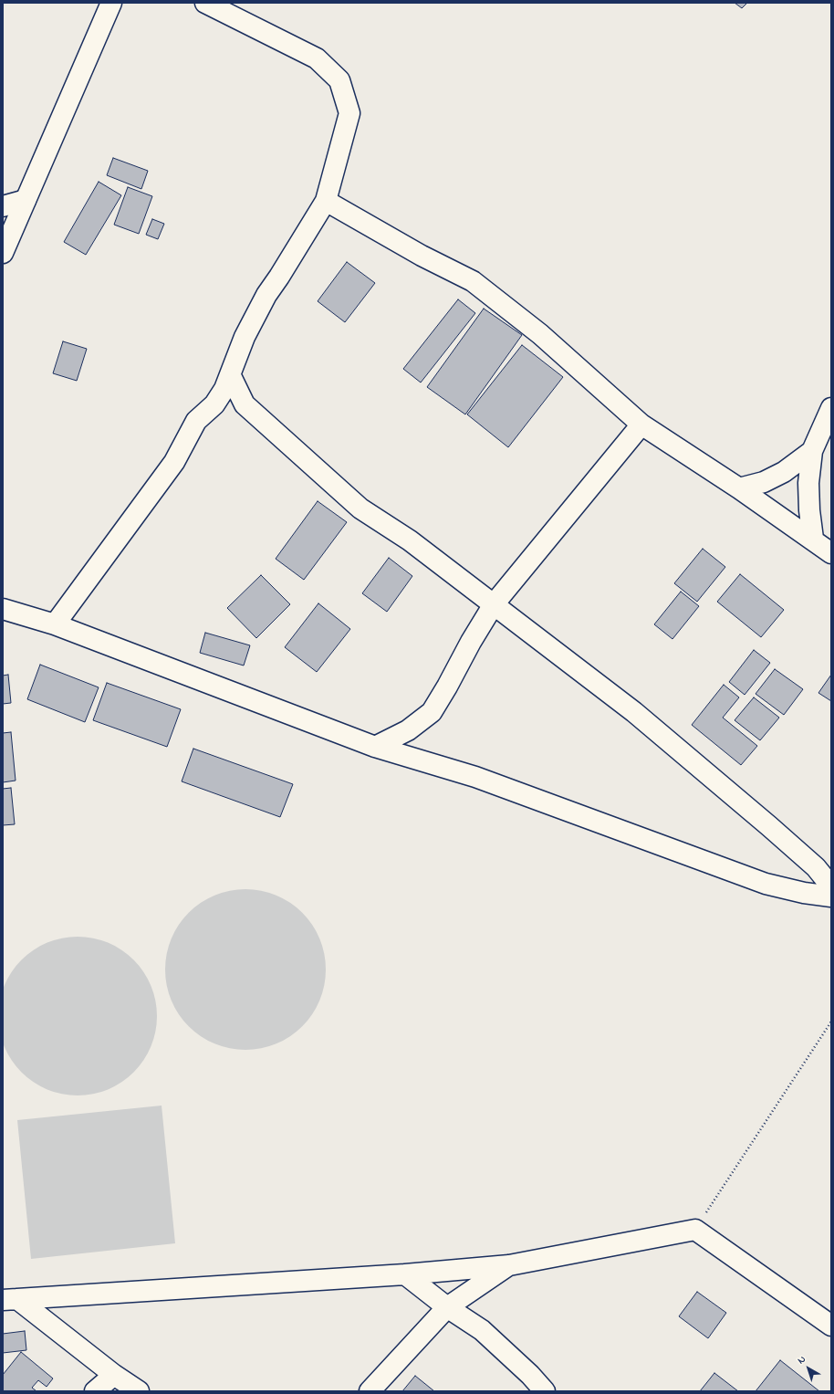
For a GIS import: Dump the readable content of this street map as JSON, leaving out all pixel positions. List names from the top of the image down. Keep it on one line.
{"north":"top left"}
